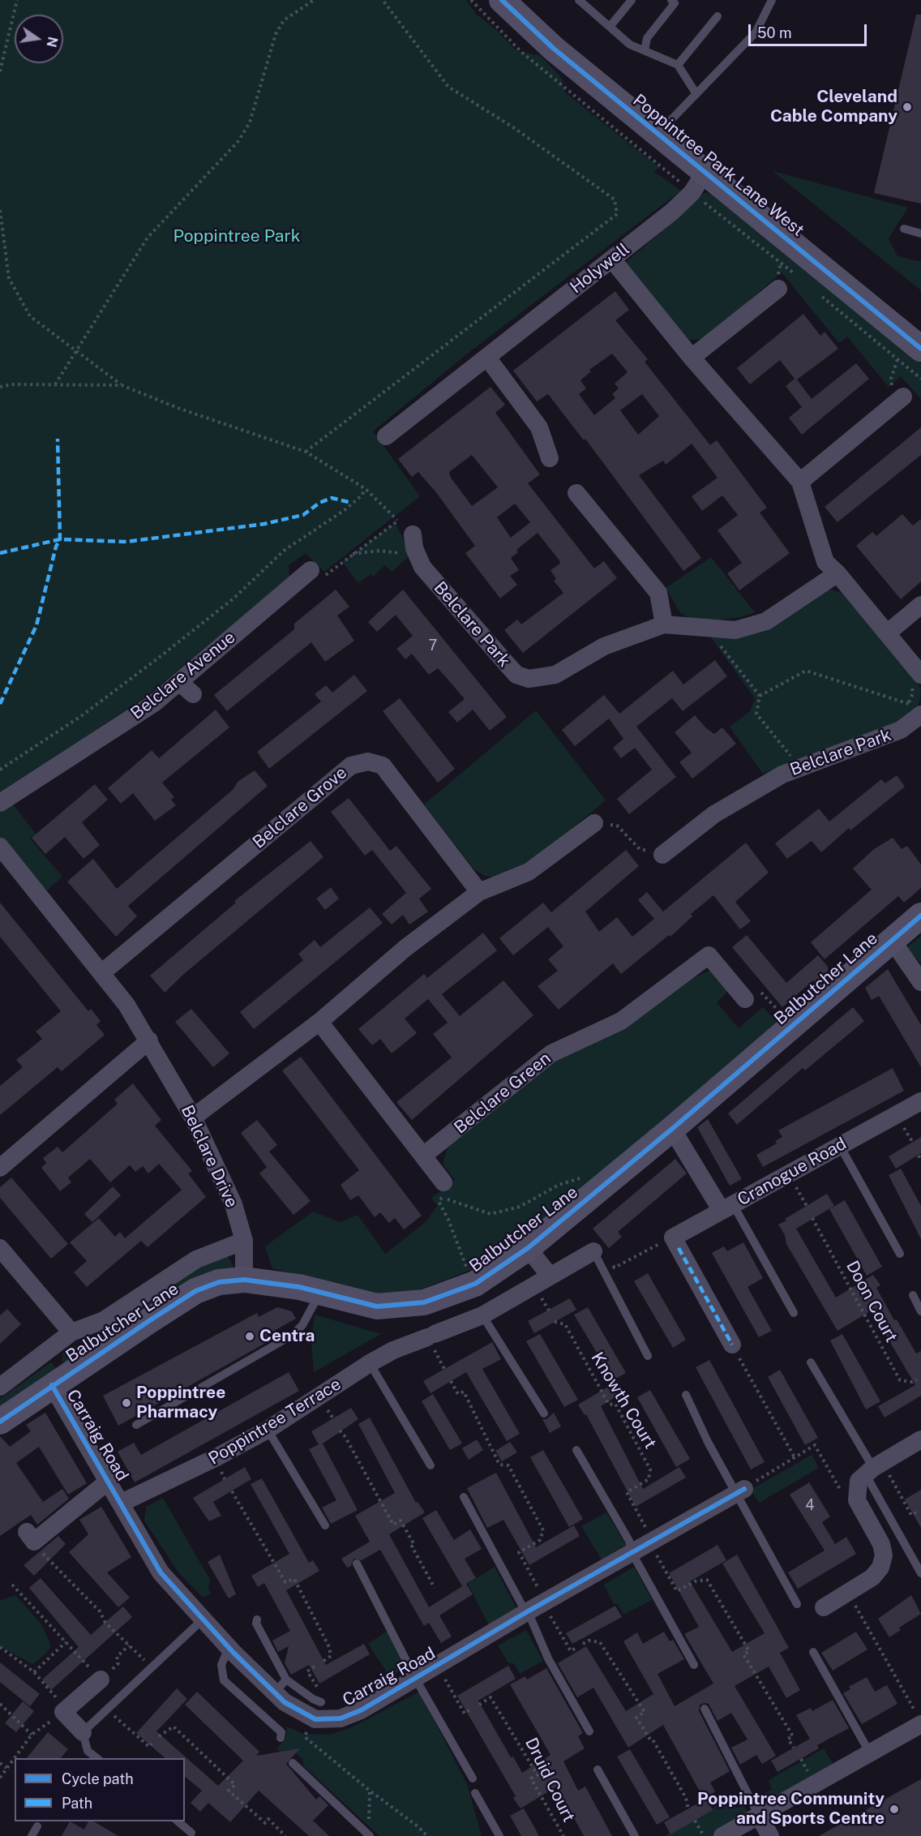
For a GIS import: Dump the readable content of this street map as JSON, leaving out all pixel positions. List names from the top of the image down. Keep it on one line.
{"streets":{"street":["Poppintree Park Lane West","Holywell","Belclare Park","Belclare Avenue","Belclare Grove","Balbutcher Lane","Belclare Green","Belclare Drive","Cranogue Road","Poppintree Terrace","Carraig Road"],"path":["Doon Court","Knowth Court","Druid Court"]},"crossings":[["Poppintree Park Lane West","Holywell"],["Belclare Grove","Belclare Drive"],["Balbutcher Lane","Belclare Drive"],["Balbutcher Lane","Carraig Road"],["Knowth Court","Carraig Road"],["Poppintree Terrace","Carraig Road"]],"parks":["Poppintree Park"],"places":["Cleveland Cable Company","Centra","Poppintree Pharmacy","Poppintree Community and Sports Centre"],"house_numbers":["7","4"],"legend":["Cycle path","Path"],"scale_bar":"50 m","north":"right"}
